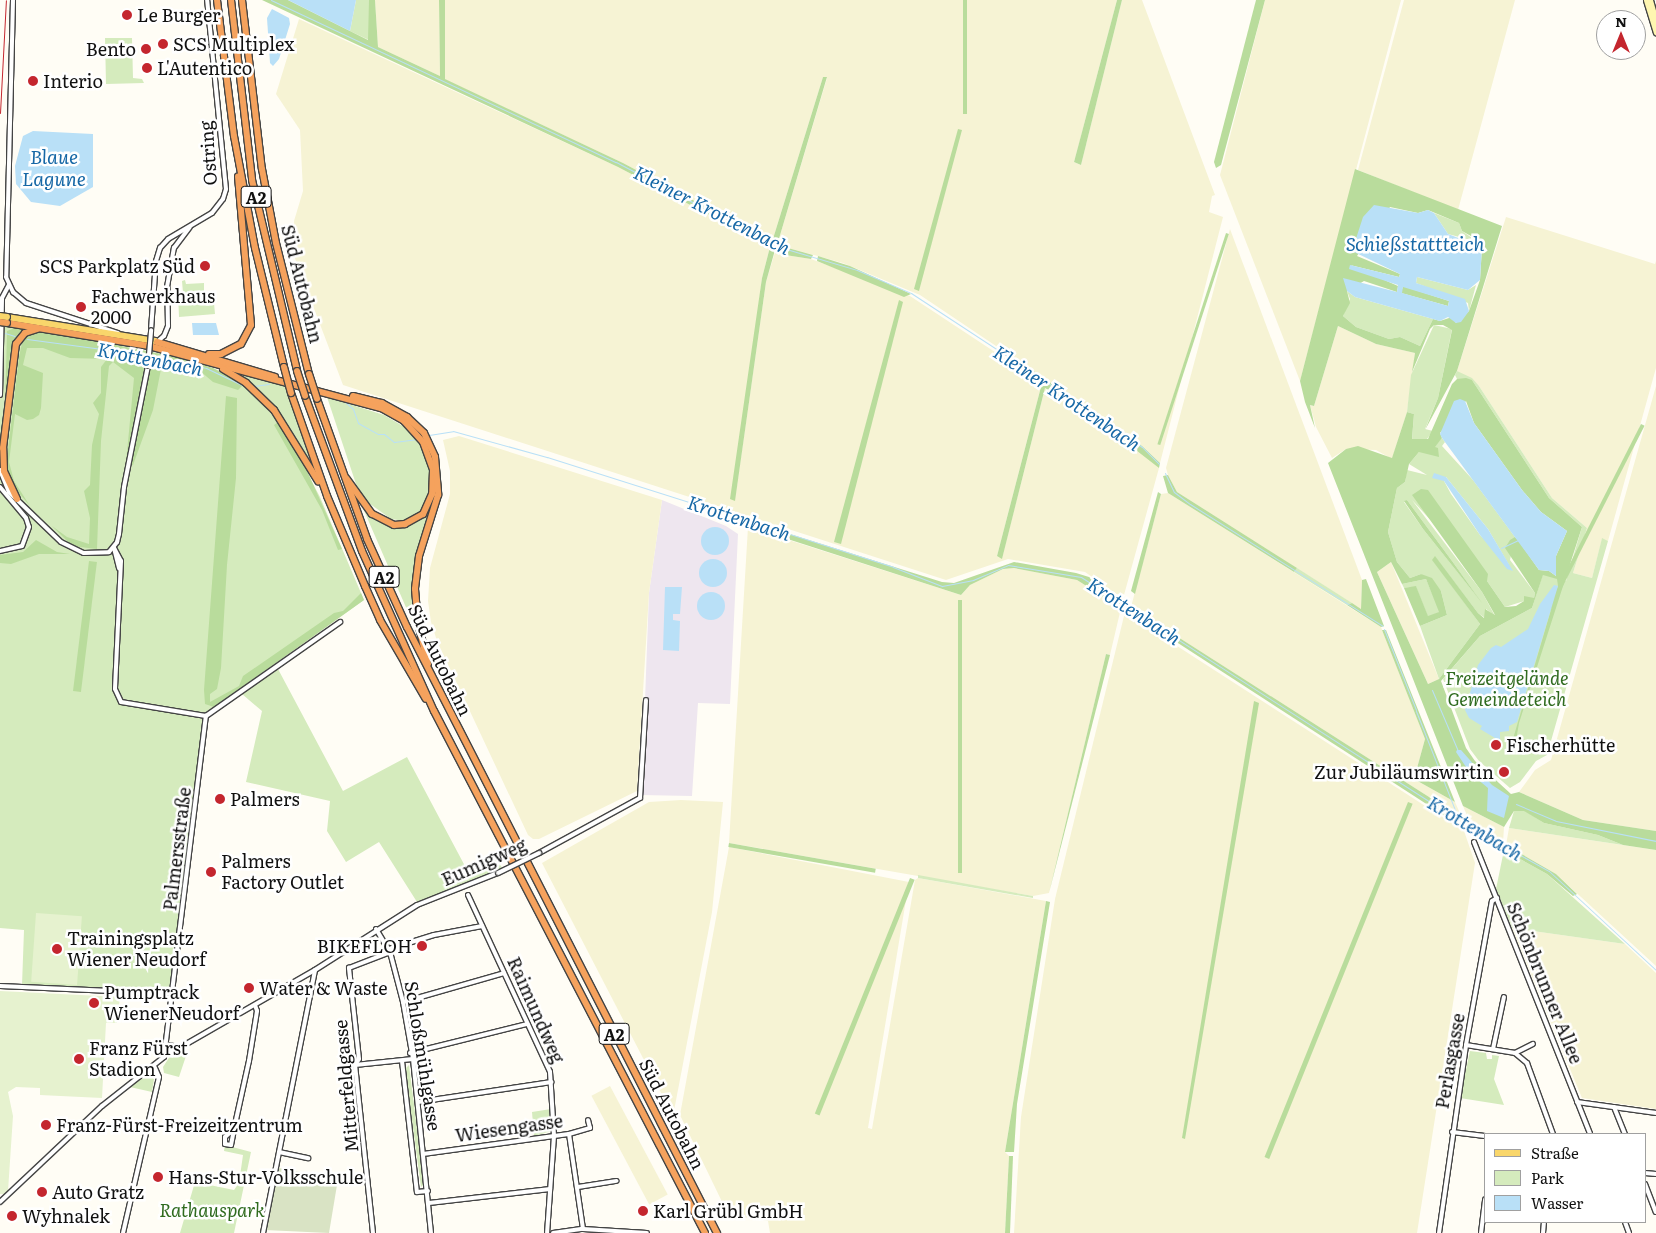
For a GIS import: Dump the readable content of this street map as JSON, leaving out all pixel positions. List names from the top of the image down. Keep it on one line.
{"streets":{"highway":["A2","Süd Autobahn"],"street":["Ostring","Palmersstraße","Eumigweg","Schönbrunner Allee","Raimundweg","Schloßmühlgasse","Perlasgasse","Mitterfeldgasse","Wiesengasse"]},"crossings":[["Palmersstraße","Eumigweg"],["Eumigweg","Schloßmühlgasse"],["Schönbrunner Allee","Perlasgasse"],["Raimundweg","Wiesengasse"],["Schloßmühlgasse","Mitterfeldgasse"],["Schloßmühlgasse","Wiesengasse"]],"water":["Blaue Lagune","Kleiner Krottenbach","Schießstattteich","Krottenbach"],"parks":["Freizeitgelände Gemeindeteich","Rathauspark"],"places":["Le Burger","SCS Multiplex","Bento","L'Autentico","Interio","SCS Parkplatz Süd","Fachwerkhaus 2000","Fischerhütte","Zur Jubiläumswirtin","Palmers","Palmers Factory Outlet","BIKEFLOH","Trainingsplatz Wiener Neudorf","Water & Waste","Pumptrack WienerNeudorf","Franz Fürst Stadion","Franz-Fürst-Freizeitzentrum","Hans-Stur-Volksschule","Auto Gratz","Karl Grübl GmbH","Wyhnalek"],"legend":["Straße","Park","Wasser"],"north":"top"}
